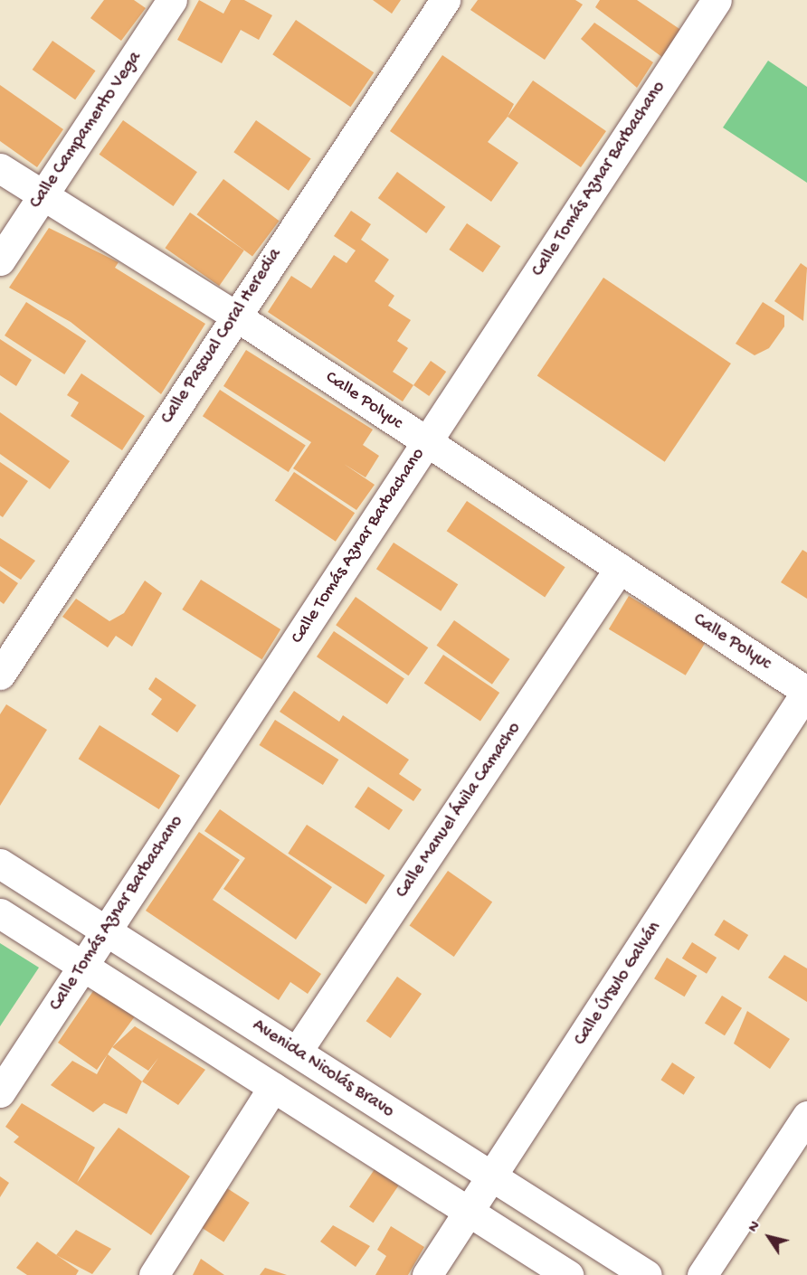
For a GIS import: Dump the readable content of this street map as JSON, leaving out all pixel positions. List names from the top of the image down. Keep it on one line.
{"streets":{"street":["Calle Campamento Vega","Calle Tomás Aznar Barbachano","Calle Pascual Coral Heredia","Calle Polyuc","Calle Manuel Ávila Camacho","Calle Úrsulo Galván","Avenida Nicolás Bravo"]},"crossings":[["Calle Campamento Vega","Calle Polyuc"],["Calle Tomás Aznar Barbachano","Calle Polyuc"],["Calle Tomás Aznar Barbachano","Avenida Nicolás Bravo"],["Calle Pascual Coral Heredia","Calle Polyuc"],["Calle Polyuc","Calle Manuel Ávila Camacho"],["Calle Polyuc","Calle Úrsulo Galván"],["Calle Manuel Ávila Camacho","Avenida Nicolás Bravo"],["Calle Úrsulo Galván","Avenida Nicolás Bravo"]],"north":"top left"}
